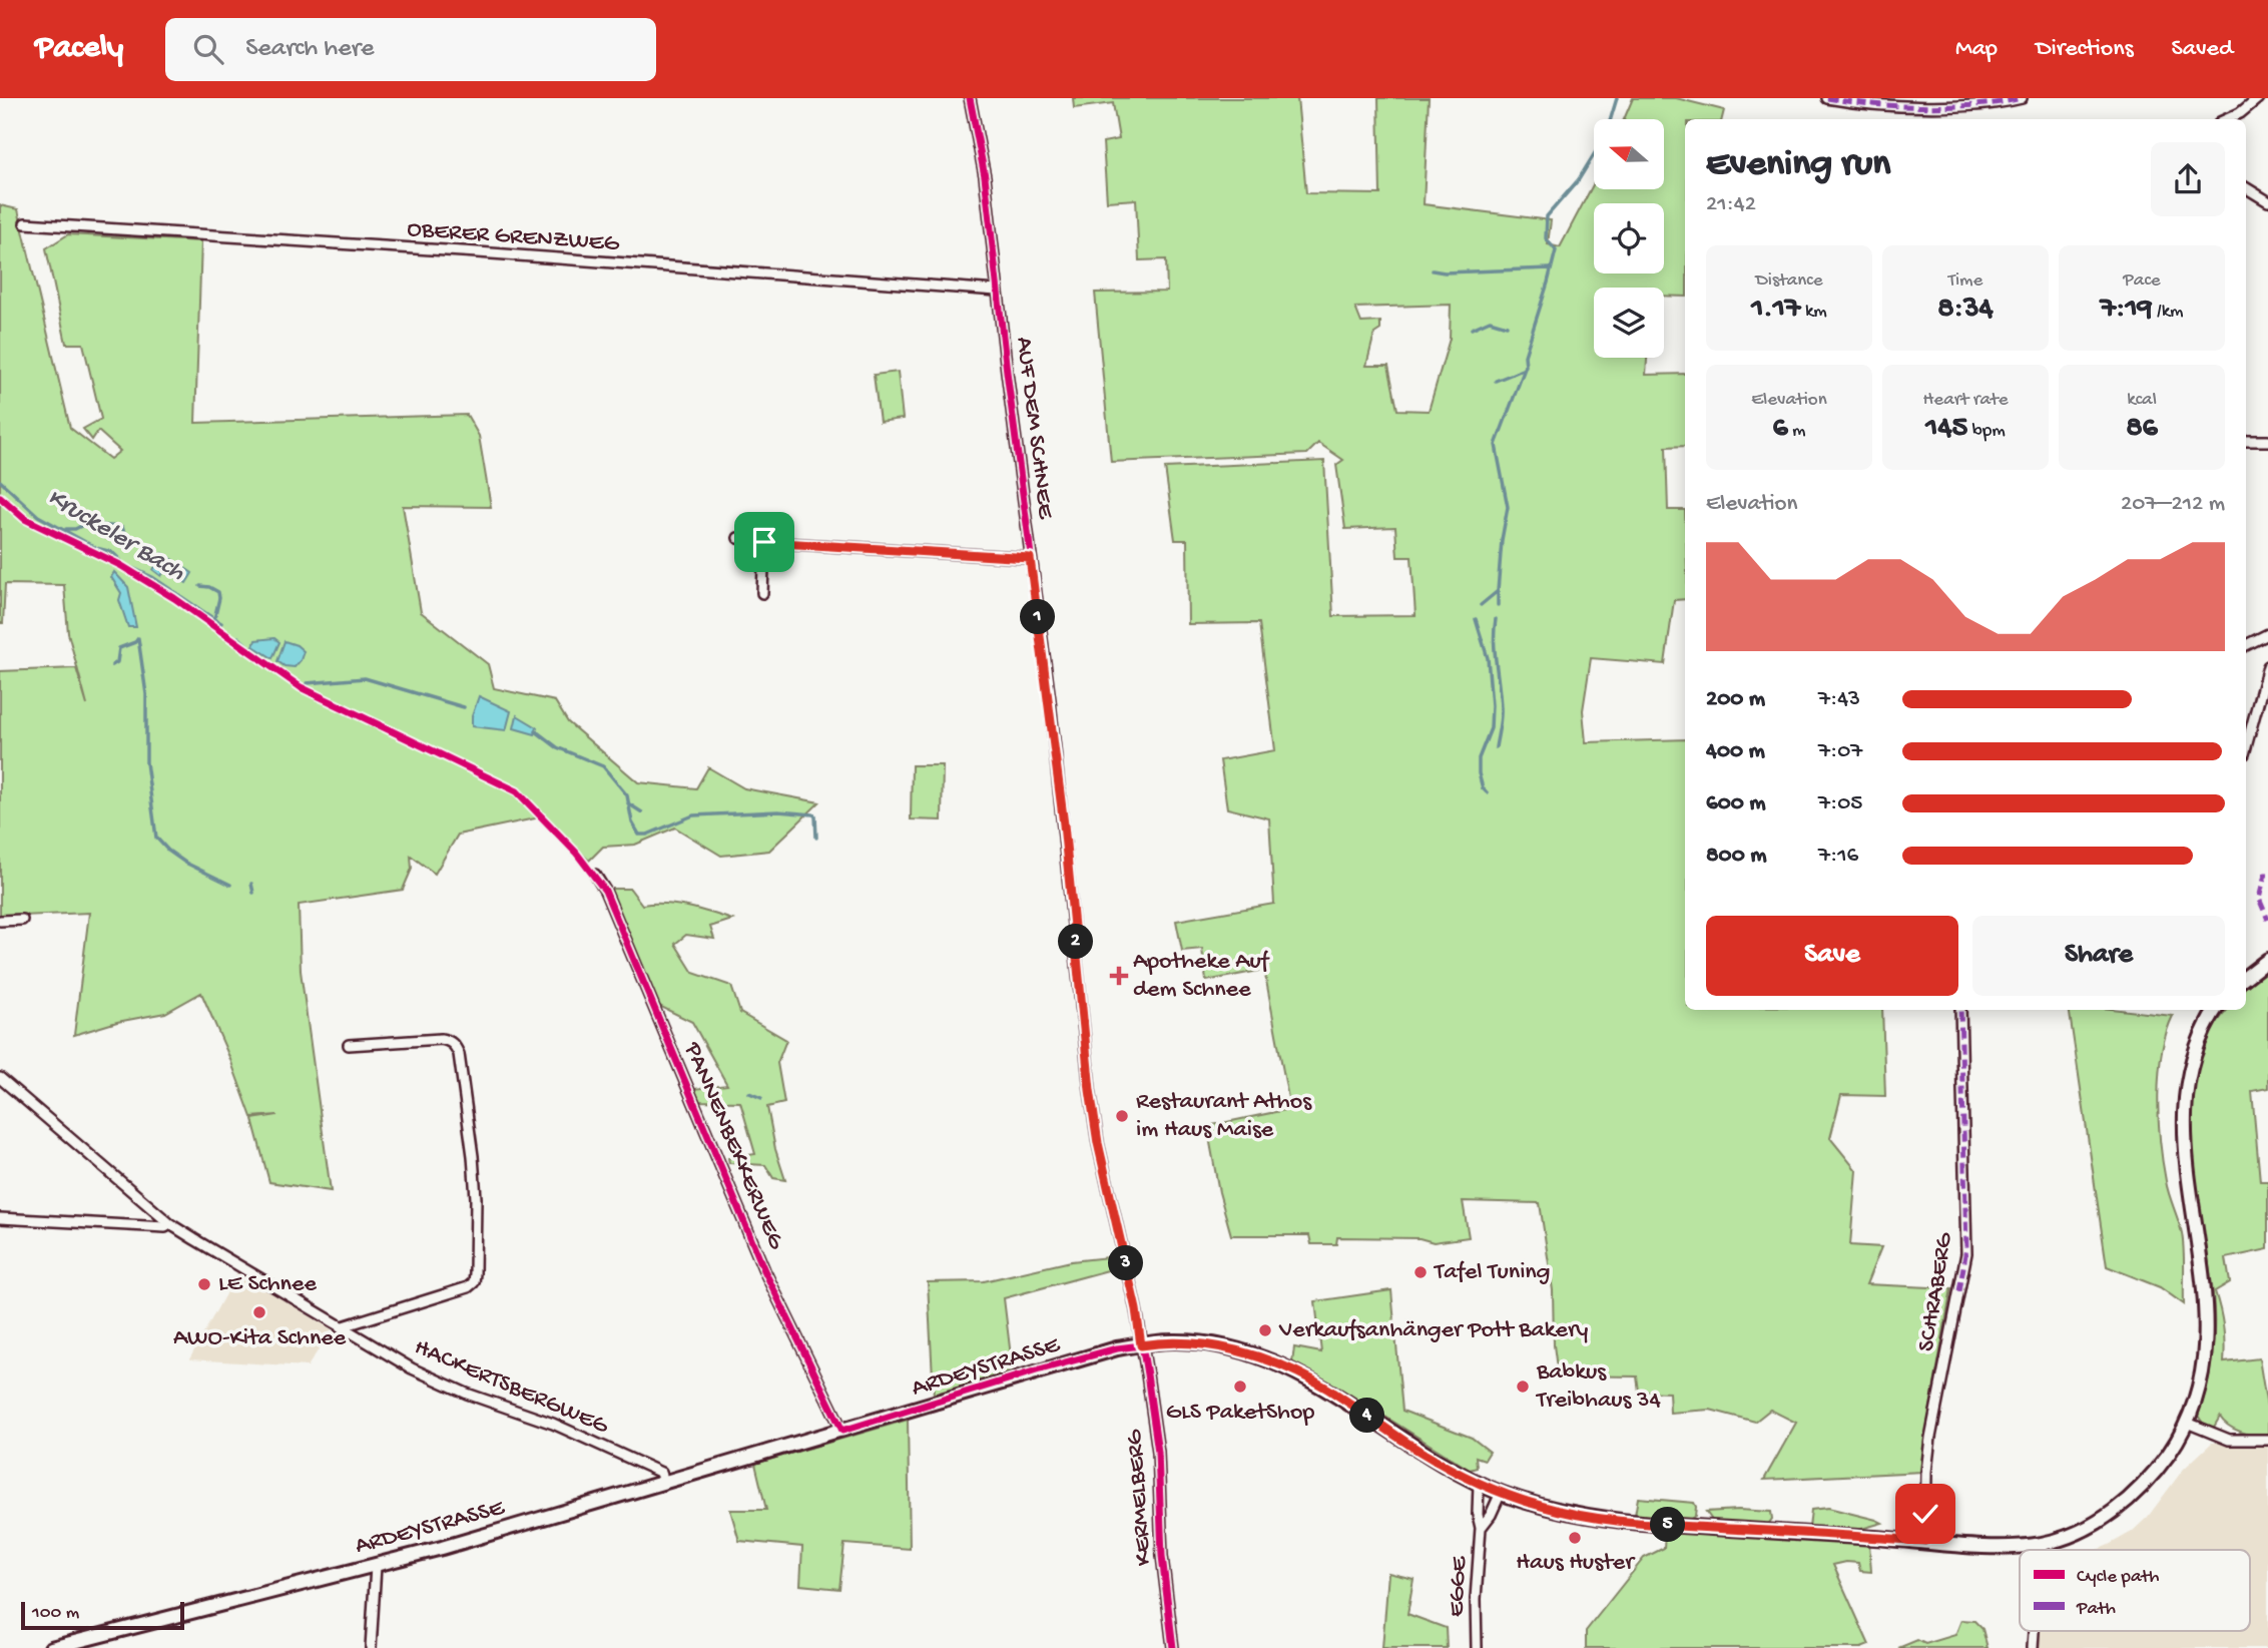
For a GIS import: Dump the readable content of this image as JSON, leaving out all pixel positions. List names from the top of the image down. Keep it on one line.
{"streets":{"main road":["ARDEYSTRASSE"],"street":["OBERER GRENZWEG","AUF DEM SCHNEE","PANNENBEKKERWEG","SCHRABERG","HACKERTSBERGWEG","KERMELBERG","EGGE"]},"crossings":[["OBERER GRENZWEG","AUF DEM SCHNEE"],["AUF DEM SCHNEE","ARDEYSTRASSE"],["AUF DEM SCHNEE","KERMELBERG"],["PANNENBEKKERWEG","ARDEYSTRASSE"],["SCHRABERG","ARDEYSTRASSE"],["ARDEYSTRASSE","HACKERTSBERGWEG"],["ARDEYSTRASSE","KERMELBERG"],["ARDEYSTRASSE","EGGE"]],"water":["Kruckeler Bach"],"places":{"health":["Apotheke Auf dem Schnee"],"other":["Restaurant Athos im Haus Maise","Tafel Tuning","LE Schnee","AWO-Kita Schnee","Verkaufsanhänger Pott Bakery","GLS PaketShop","Babkus Treibhaus 34","Haus Huster"]},"legend":["Cycle path","Path"],"scale_bar":"100 m","north":"left","page":{"header":"Pacely","search":"Search here","nav":["Map","Directions","Saved"],"heading":["Evening run","21:42"],"stats":[["Distance","1.17 km"],["Time","8:34"],["Pace","7:19 /km"],["Elevation","6 m"],["Heart rate","145 bpm"],["kcal","86"]],"chart":["Elevation","207–212 m"],"pins":["1","2","3","4","5"],"list":[{"name":"200 m","note":"7:43"},{"name":"400 m","note":"7:07"},{"name":"600 m","note":"7:05"},{"name":"800 m","note":"7:16"}],"buttons":["Save","Share"],"scale":"100 m"}}
